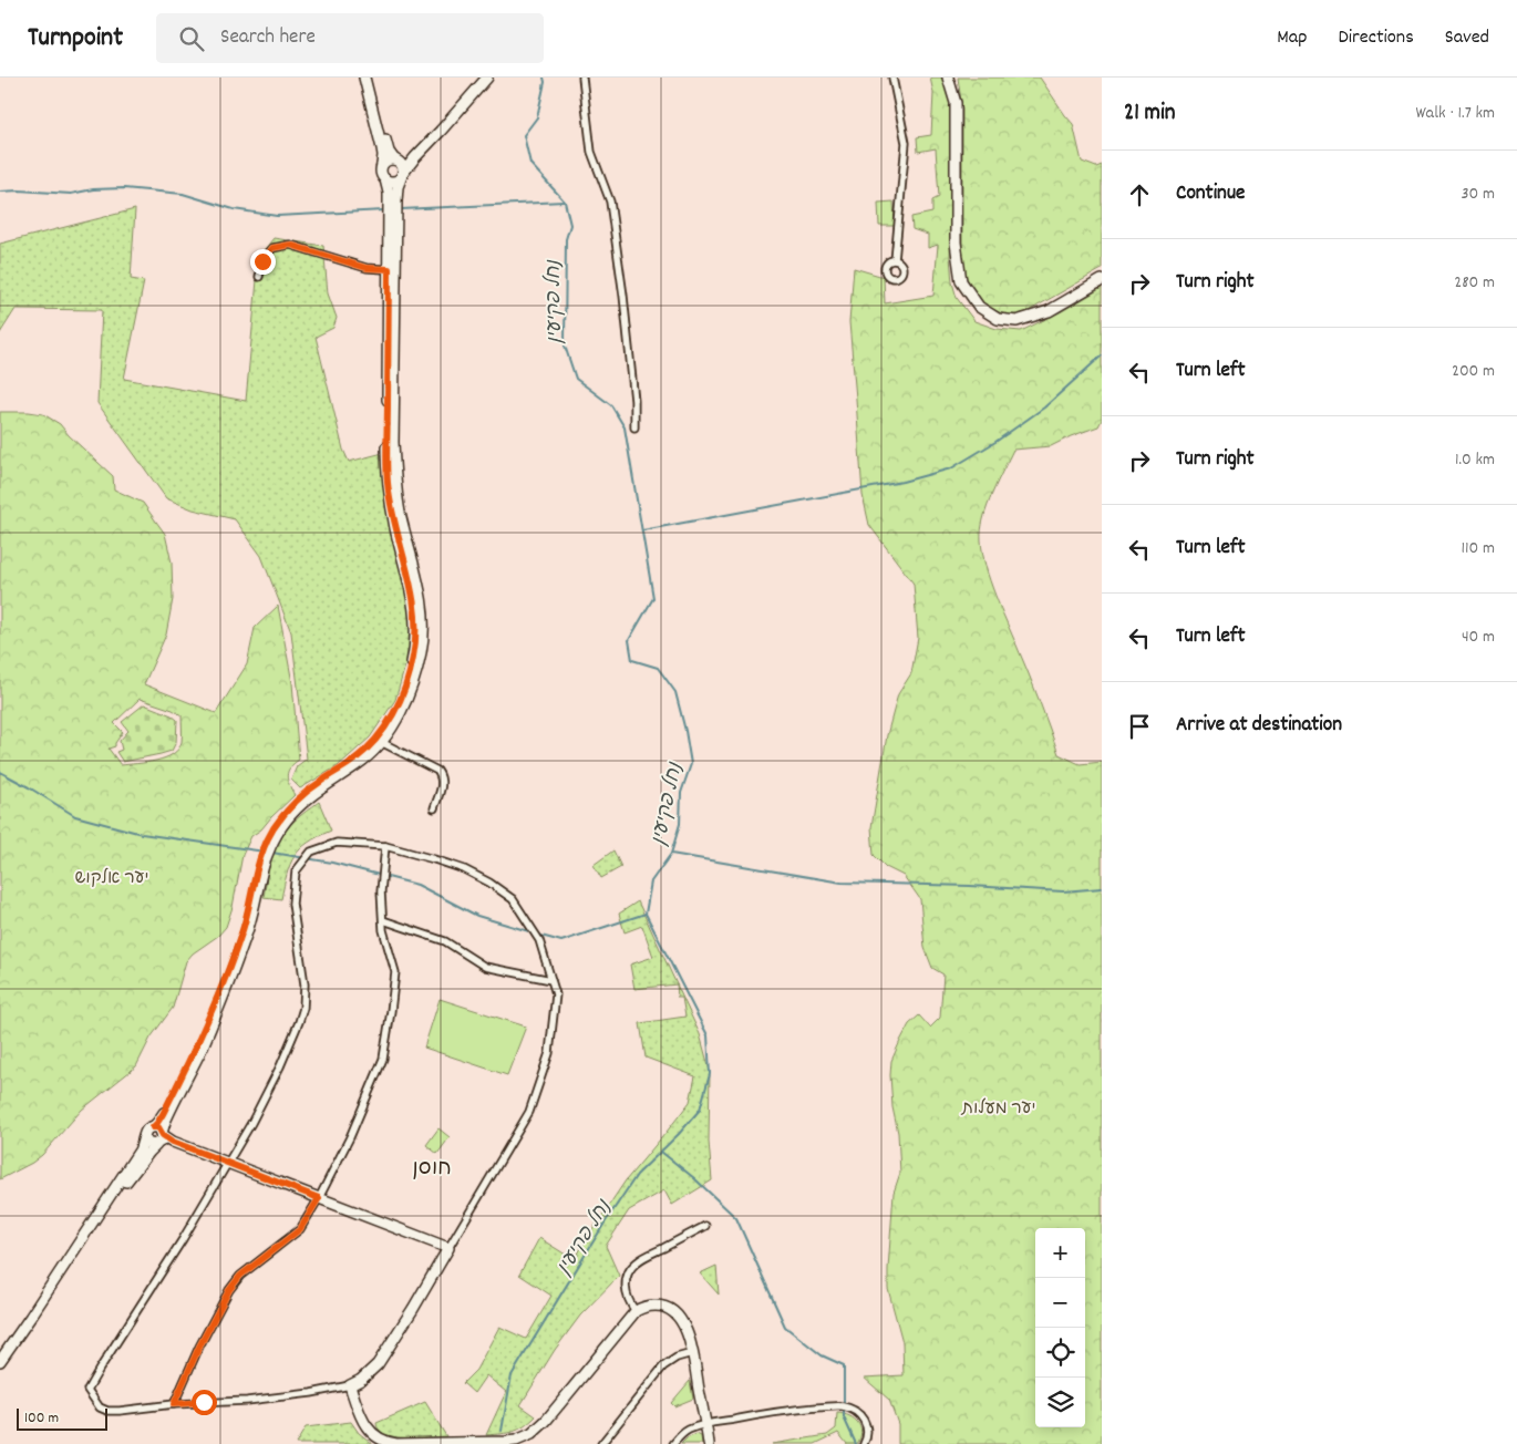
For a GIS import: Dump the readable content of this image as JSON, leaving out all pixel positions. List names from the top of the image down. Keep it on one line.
{"districts":["חוסן"],"water":["נחל פקיעין"],"parks":["יער אלקוש","יער מעלות"],"scale_bar":"100 m","page":{"header":"Turnpoint","search":"Search here","nav":["Map","Directions","Saved"],"heading":["21 min","Walk · 1.7 km"],"list":[["Continue","30 m"],["Turn right","280 m"],["Turn left","200 m"],["Turn right","1.0 km"],["Turn left","110 m"],["Turn left","40 m"],"Arrive at destination"],"map_buttons":["+","−"],"scale":"100 m"}}
